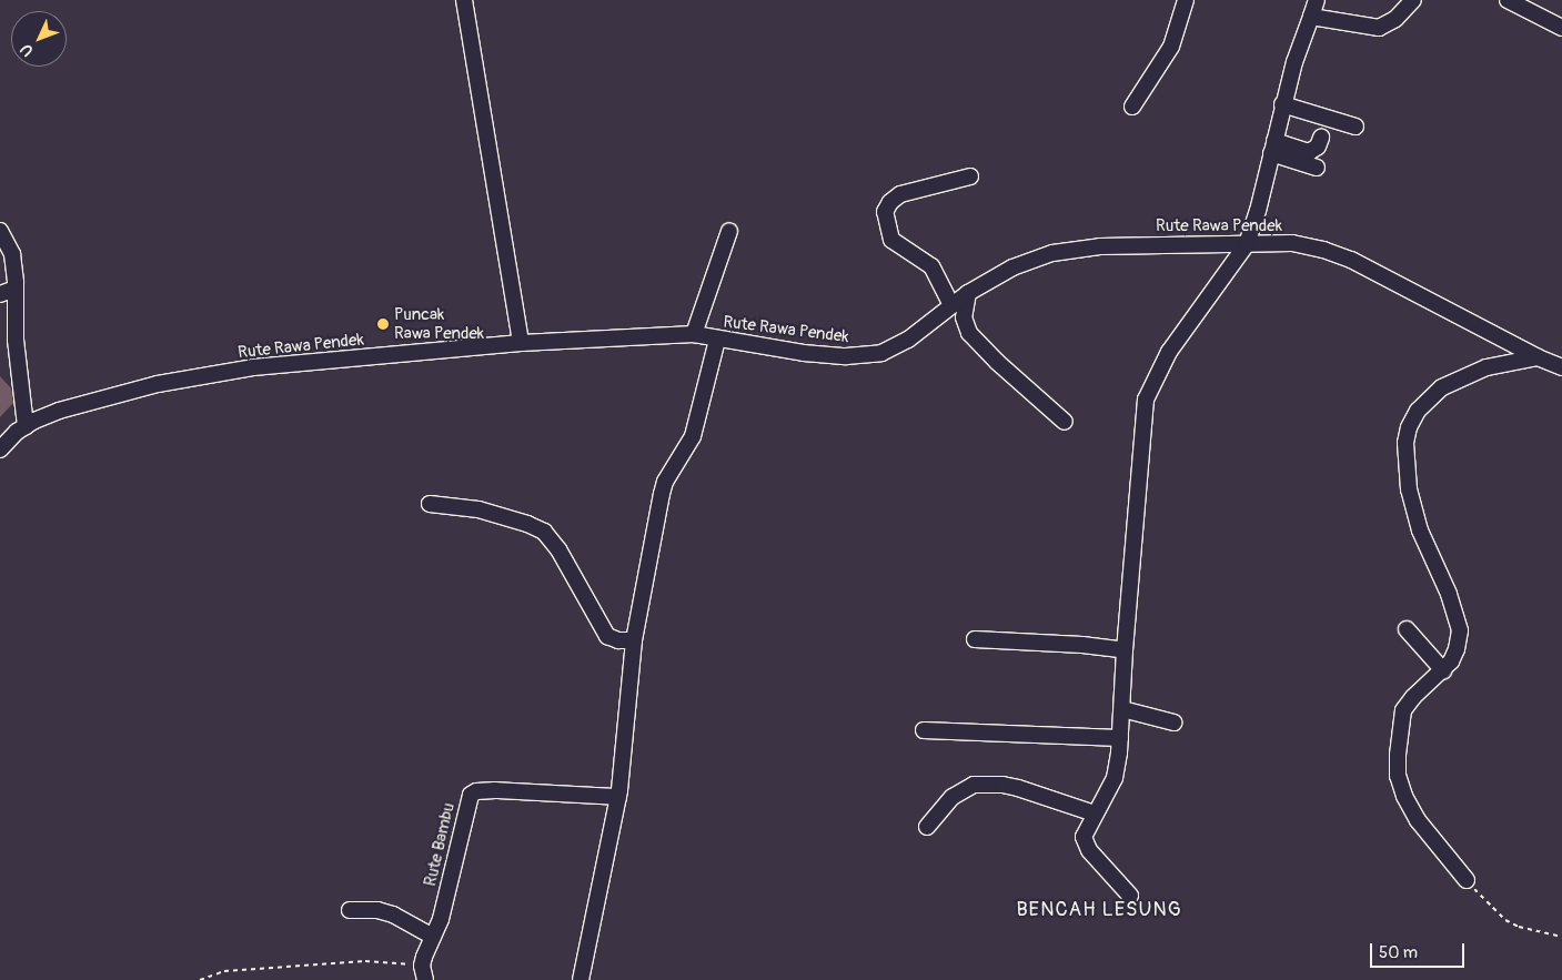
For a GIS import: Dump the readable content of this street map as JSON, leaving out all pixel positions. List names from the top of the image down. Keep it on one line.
{"streets":{"street":["Rute Rawa Pendek","Rute Bambu"]},"districts":["BENCAH LESUNG"],"places":["Puncak Rawa Pendek"],"scale_bar":"50 m","north":"bottom left"}
